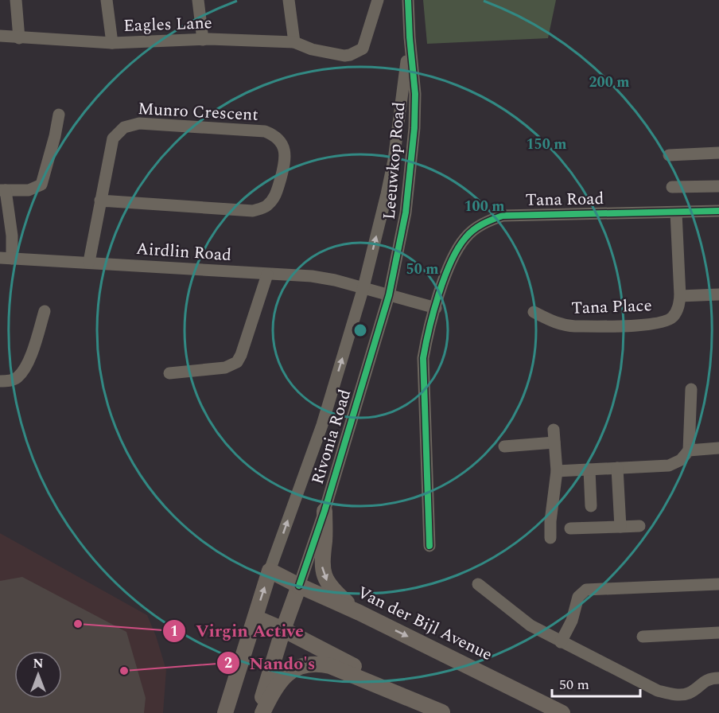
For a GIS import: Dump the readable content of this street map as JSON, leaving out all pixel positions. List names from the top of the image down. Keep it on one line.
{"streets":{"main road":["Rivonia Road","Van der Bijl Avenue"],"street":["Eagles Lane","Munro Crescent","Leeuwkop Road","Tana Road","Airdlin Road","Tana Place"]},"crossings":[["Munro Crescent","Airdlin Road"],["Leeuwkop Road","Airdlin Road"],["Leeuwkop Road","Rivonia Road"],["Tana Road","Tana Place"],["Airdlin Road","Rivonia Road"],["Rivonia Road","Van der Bijl Avenue"]],"places":["Virgin Active","Nando's"],"scale_bar":"50 m","north":"top","rings":["200 m","150 m","100 m","50 m"]}
